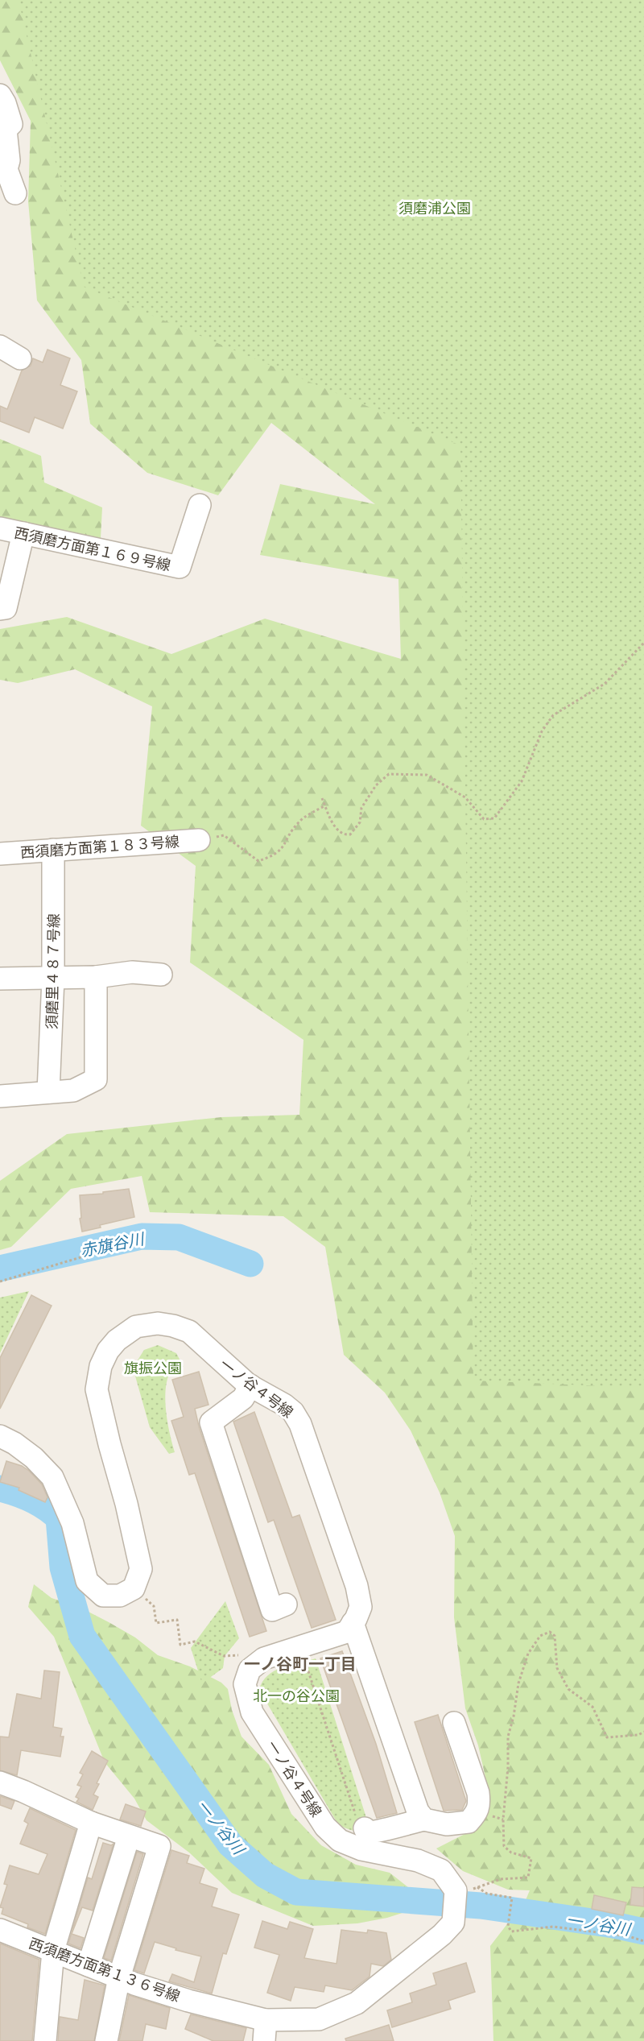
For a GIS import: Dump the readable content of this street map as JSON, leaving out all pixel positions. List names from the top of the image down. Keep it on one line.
{"streets":{"street":["西須磨方面第１６９号線","西須磨方面第１８３号線","須磨里４８７号線","一ノ谷４号線","西須磨方面第１３６号線"]},"crossings":[["西須磨方面第１８３号線","須磨里４８７号線"],["一ノ谷４号線","西須磨方面第１３６号線"]],"districts":["一ノ谷町一丁目"],"water":["赤旗谷川","一ノ谷川"],"parks":["須磨浦公園","旗振公園","北一の谷公園"]}
